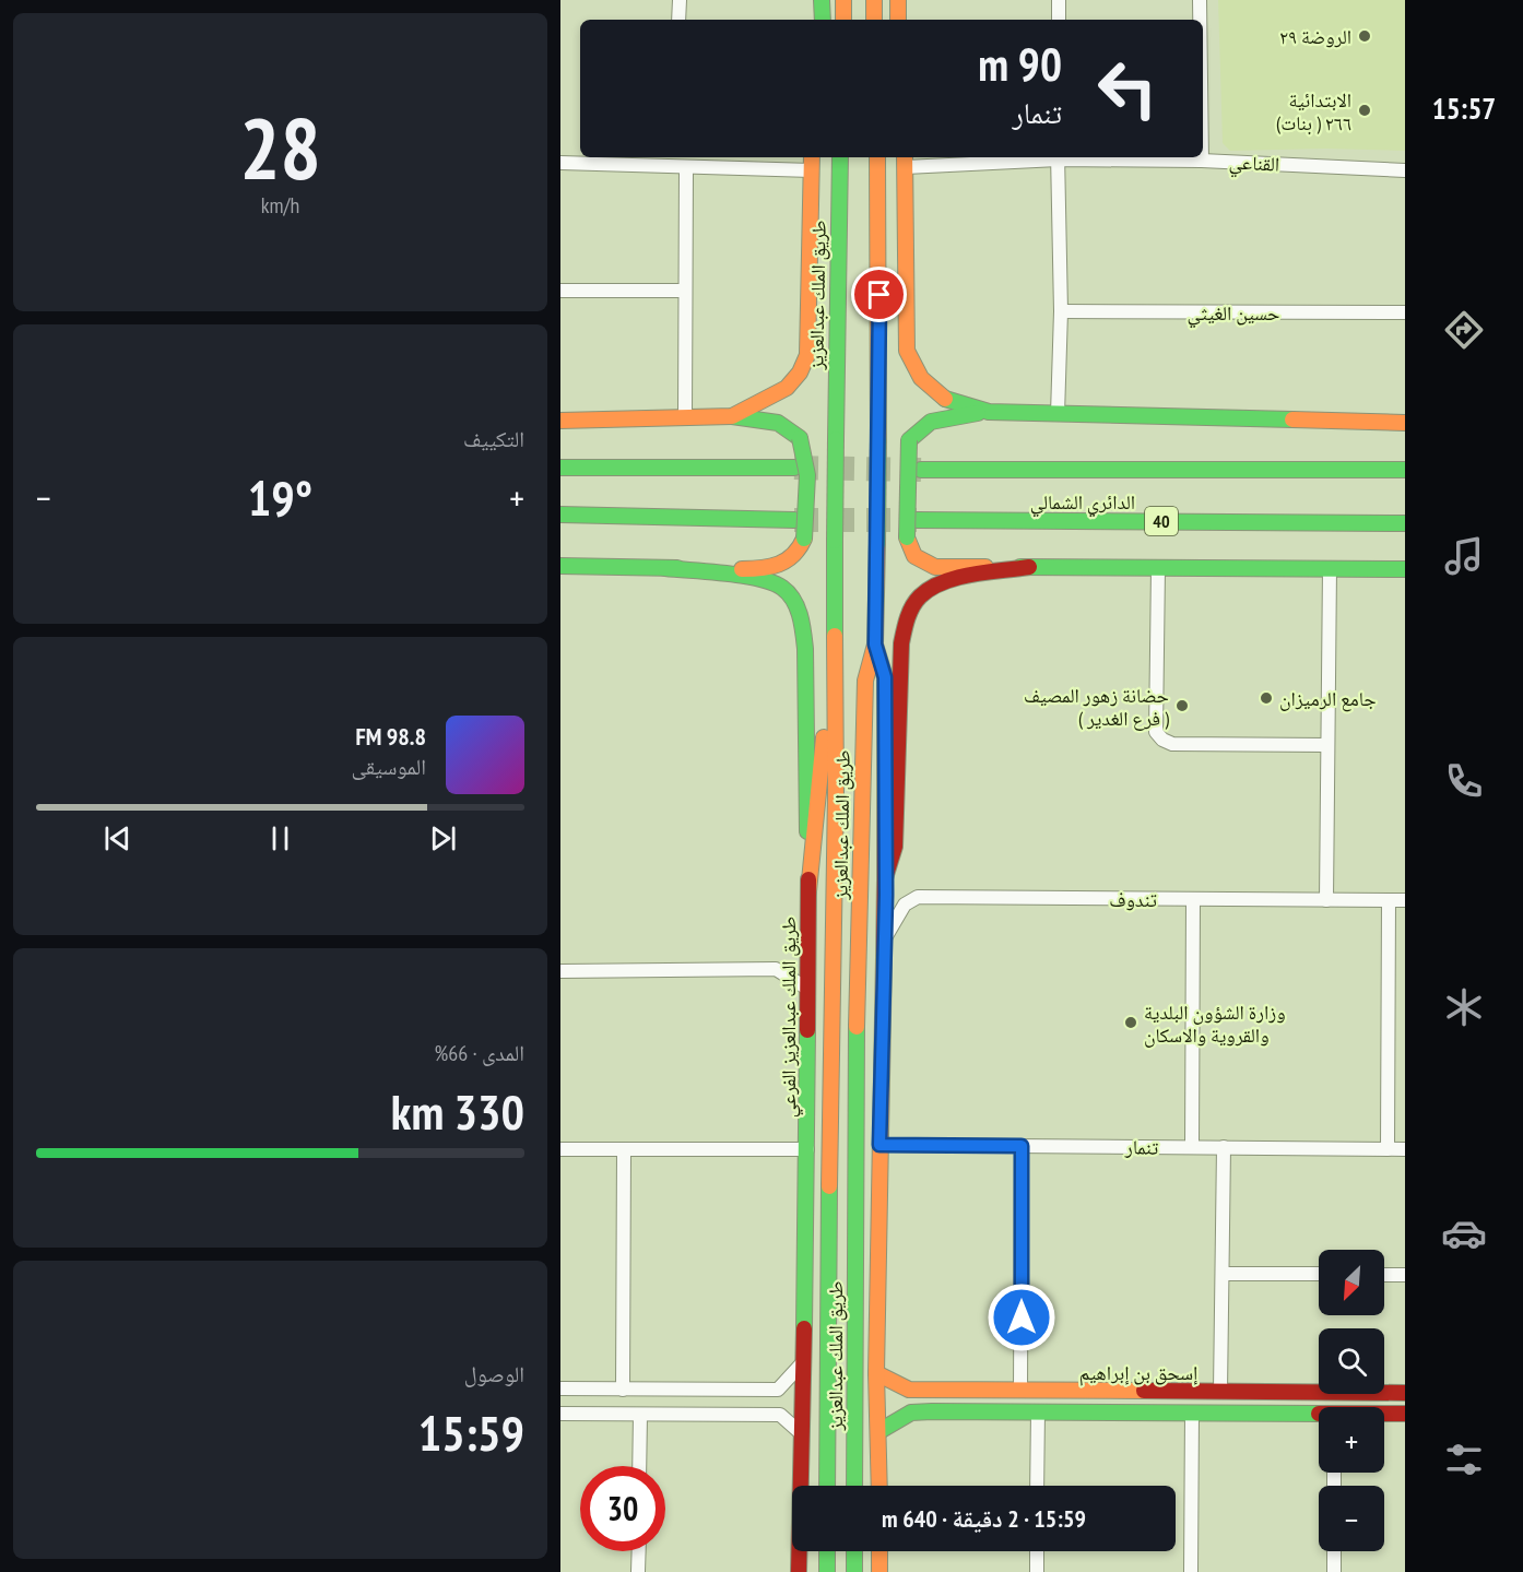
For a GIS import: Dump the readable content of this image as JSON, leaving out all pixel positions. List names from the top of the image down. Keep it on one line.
{"streets":{"main road":["طريق الملك عبدالعزيز","الدائري الشمالي","40","طريق الملك عبدالعزيز الفرعي","إسحق بن إبراهيم"],"street":["القناعي","حسين الغيثي","تندوف","تنمار"]},"places":["الروضة ٢٩","الابتدائية ٢٦٦ ( بنات)","جامع الرميزان","حضانة زهور المصيف ( فرع الغدير )","وزارة الشؤون البلدية والقروية والاسكان"],"north":"bottom left","page":{"tabs":"15:57","tile":[["28","km/h"],"التكييف",["المدى · 66%","330 km"],["الوصول","15:59"]],"turn":["90 m","تنمار"],"heat":["−","19°","+"],"song":["98.8 FM","الموسيقى"],"map_buttons":["+","−"],"limit":"30","trip":"15:59 · 2 دقيقة · 640 m"}}
